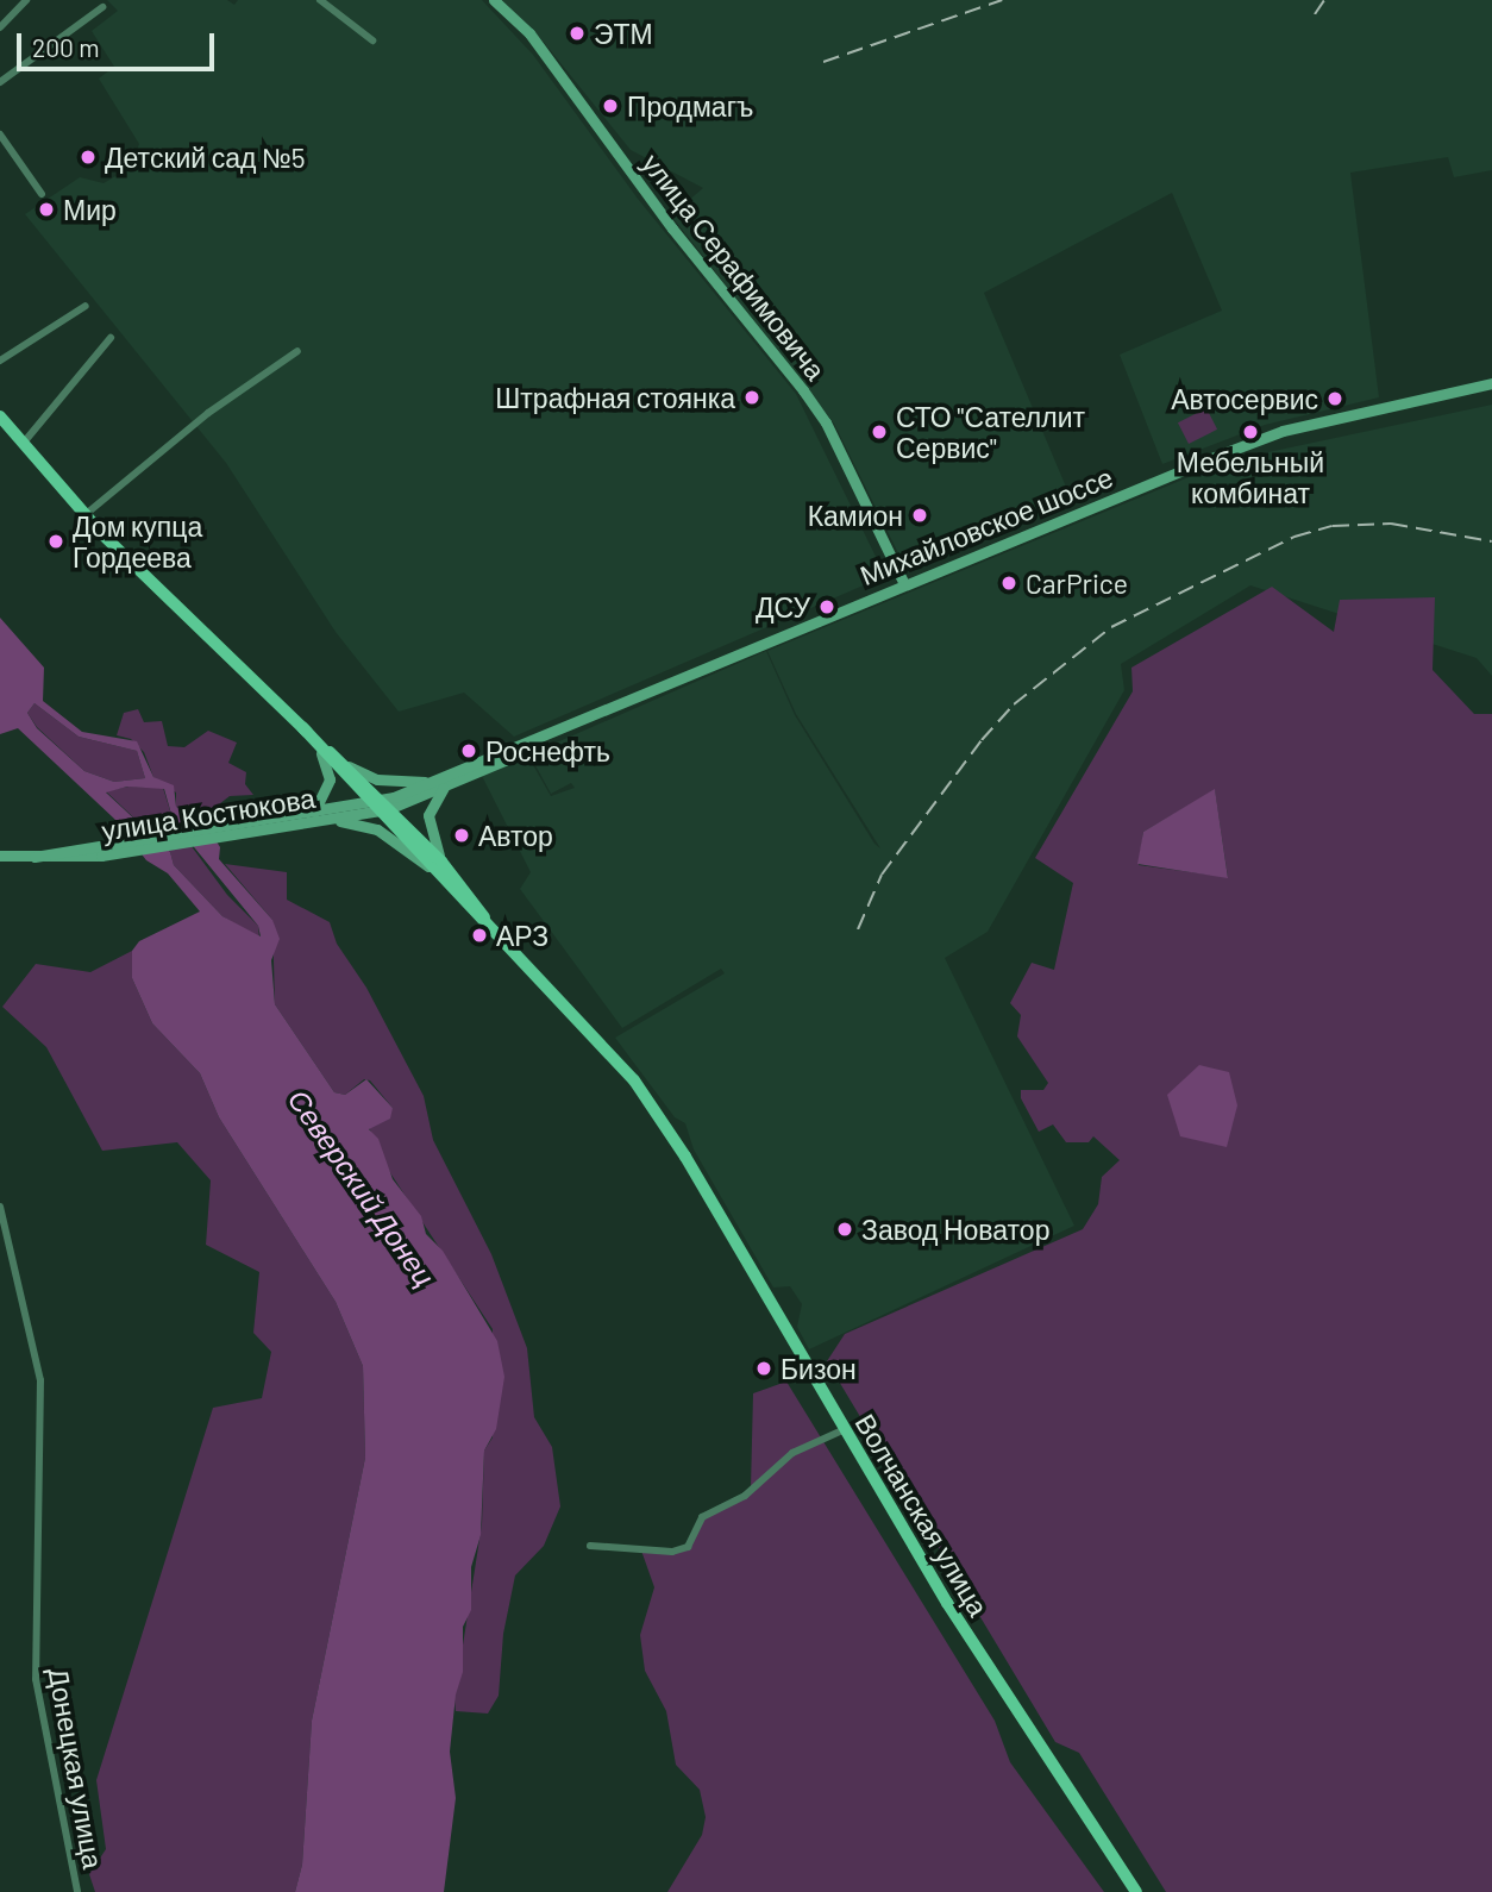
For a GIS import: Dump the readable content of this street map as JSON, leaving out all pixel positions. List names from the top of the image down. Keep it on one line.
{"streets":{"main road":["улица Серафимовича","Михайловское шоссе","улица Костюкова","Волчанская улица"],"street":["Донецкая улица"]},"crossings":[["улица Серафимовича","Михайловское шоссе"],["Михайловское шоссе","улица Костюкова"],["Михайловское шоссе","Волчанская улица"],["улица Костюкова","Волчанская улица"]],"water":["Северский Донец"],"places":["ЭТМ","Продмагъ","Детский сад №5","Мир","Штрафная стоянка","Автосервис","СТО \"Сателлит Сервис\"","Мебельный комбинат","Камион","Дом купца Гордеева","CarPrice","ДСУ","Роснефть","Автор","АРЗ","Завод Новатор","Бизон"],"scale_bar":"200 m"}
